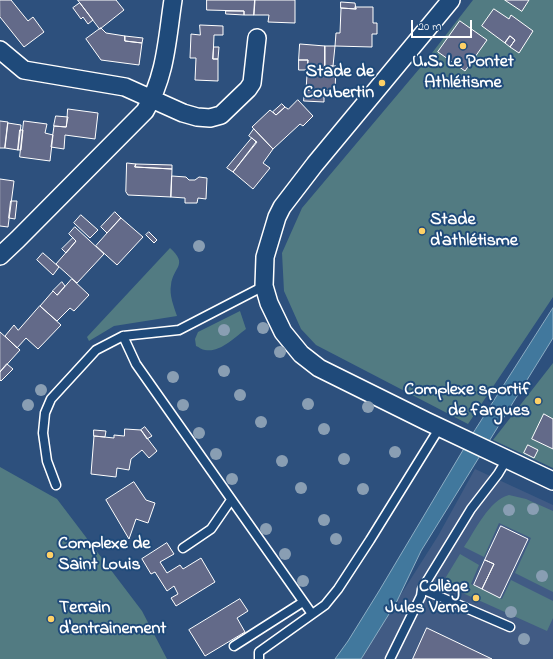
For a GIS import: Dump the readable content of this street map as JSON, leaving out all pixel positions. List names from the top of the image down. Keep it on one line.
{"places":["U.S. Le Pontet Athlétisme","Stade de Coubertin","Stade d'athlétisme","Complexe sportif de fargues","Complexe de Saint Louis","Collège Jules Verne","Terrain d'entrainement"],"scale_bar":"20 m"}
